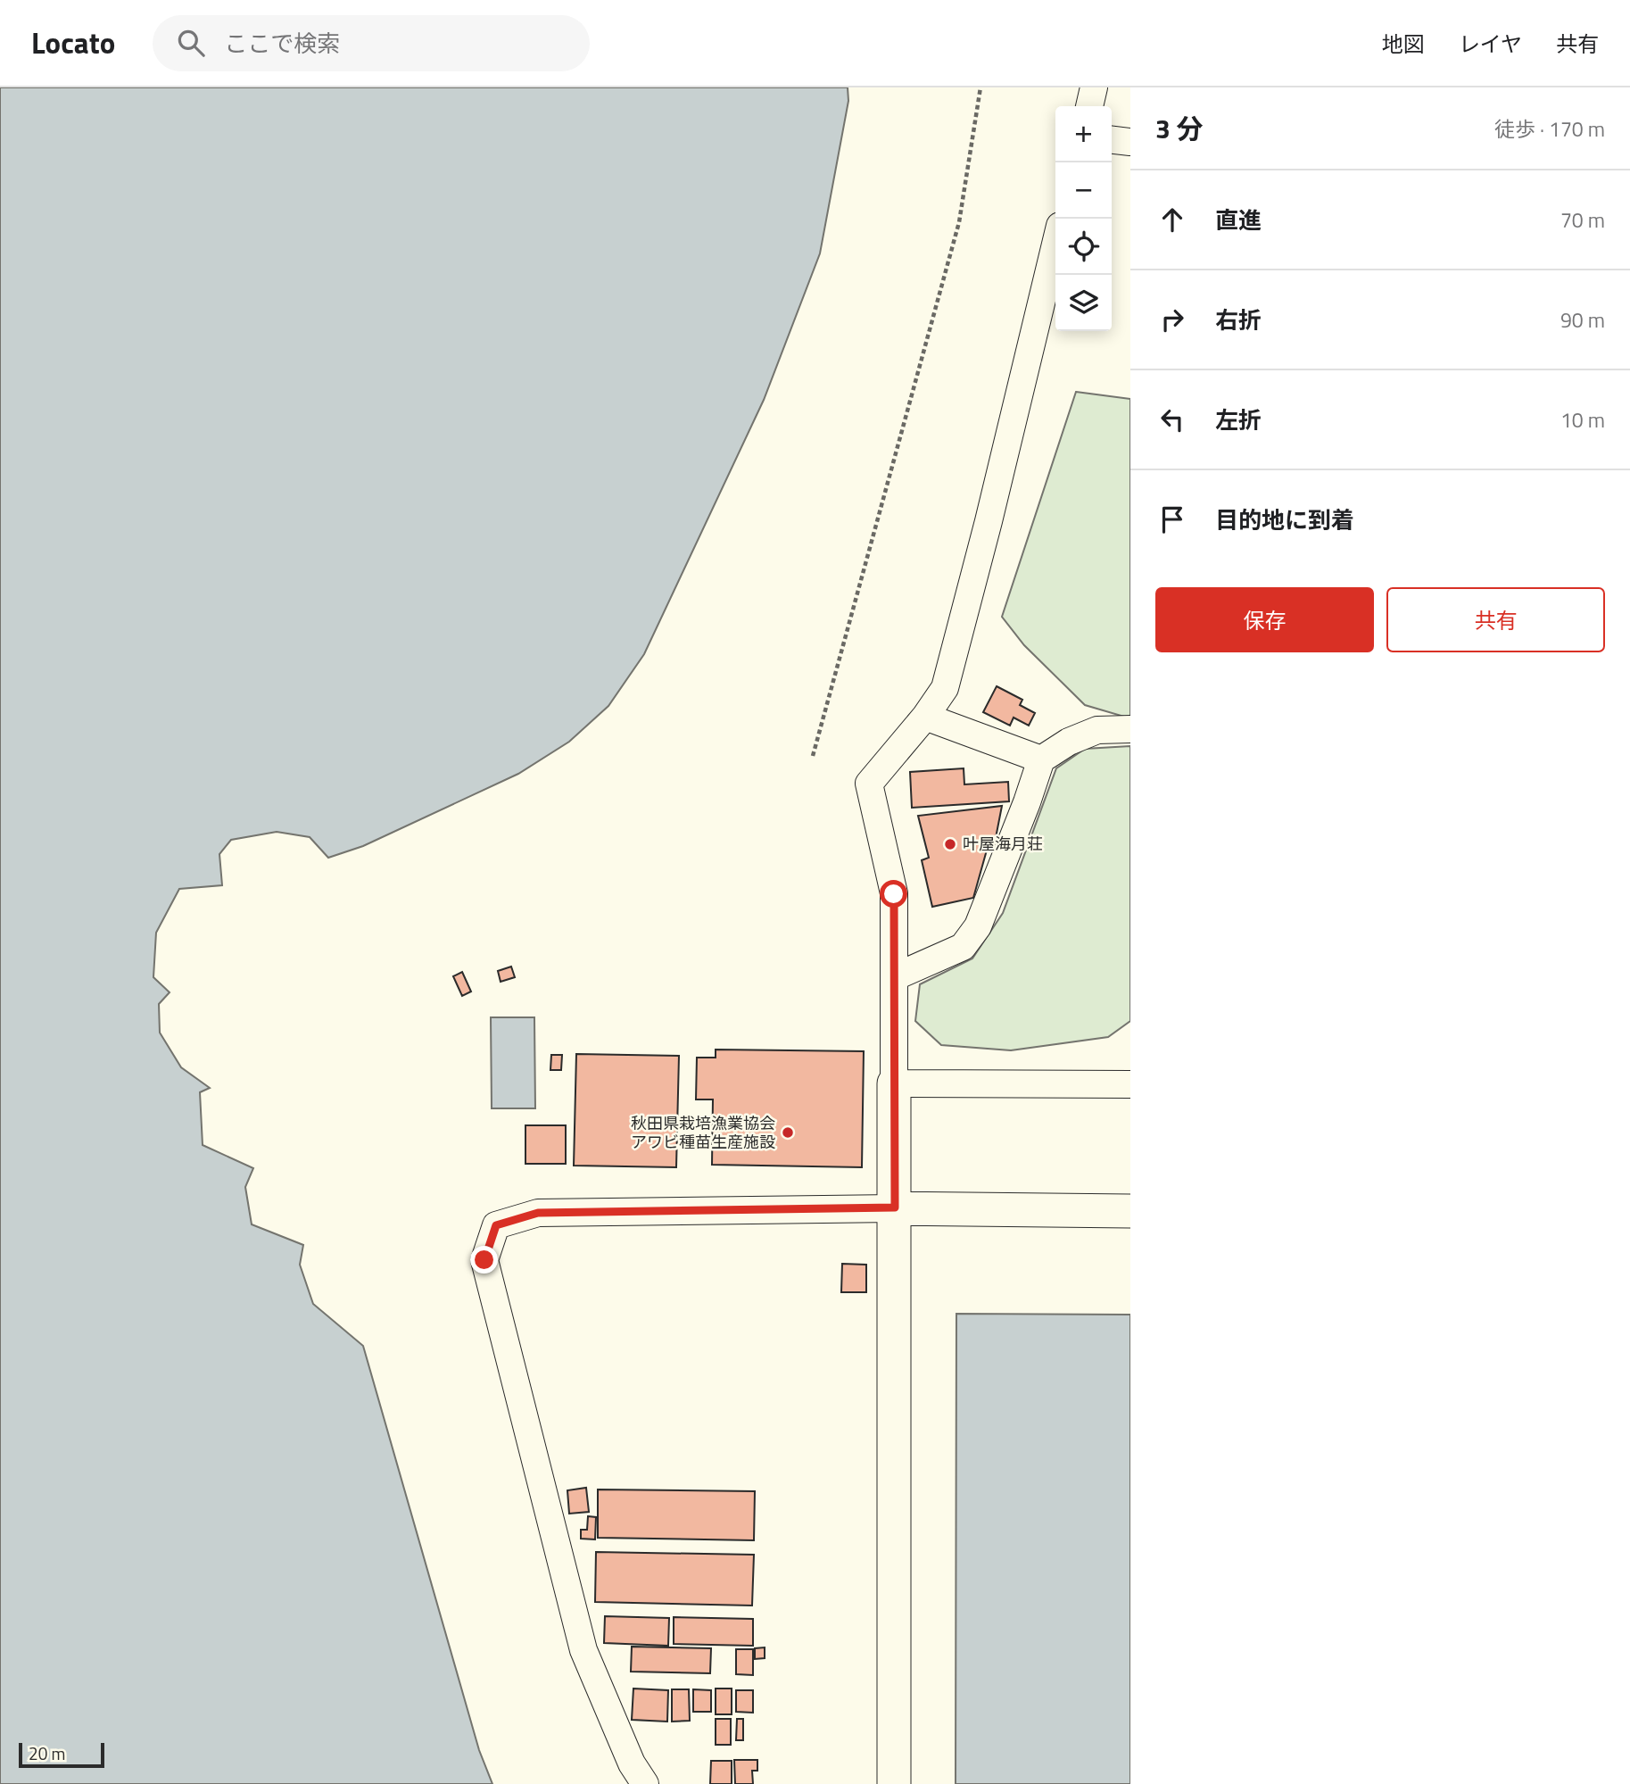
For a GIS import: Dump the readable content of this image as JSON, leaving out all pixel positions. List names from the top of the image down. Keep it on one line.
{"places":["叶屋海月荘","秋田県栽培漁業協会 アワビ種苗生産施設"],"scale_bar":"20 m","page":{"header":"Locato","search":"ここで検索","nav":["地図","レイヤ","共有"],"heading":["3 分","徒歩 · 170 m"],"map_buttons":["+","−"],"list":[["直進","70 m"],["右折","90 m"],["左折","10 m"],"目的地に到着"],"buttons":["保存","共有"],"scale":"20 m"}}
